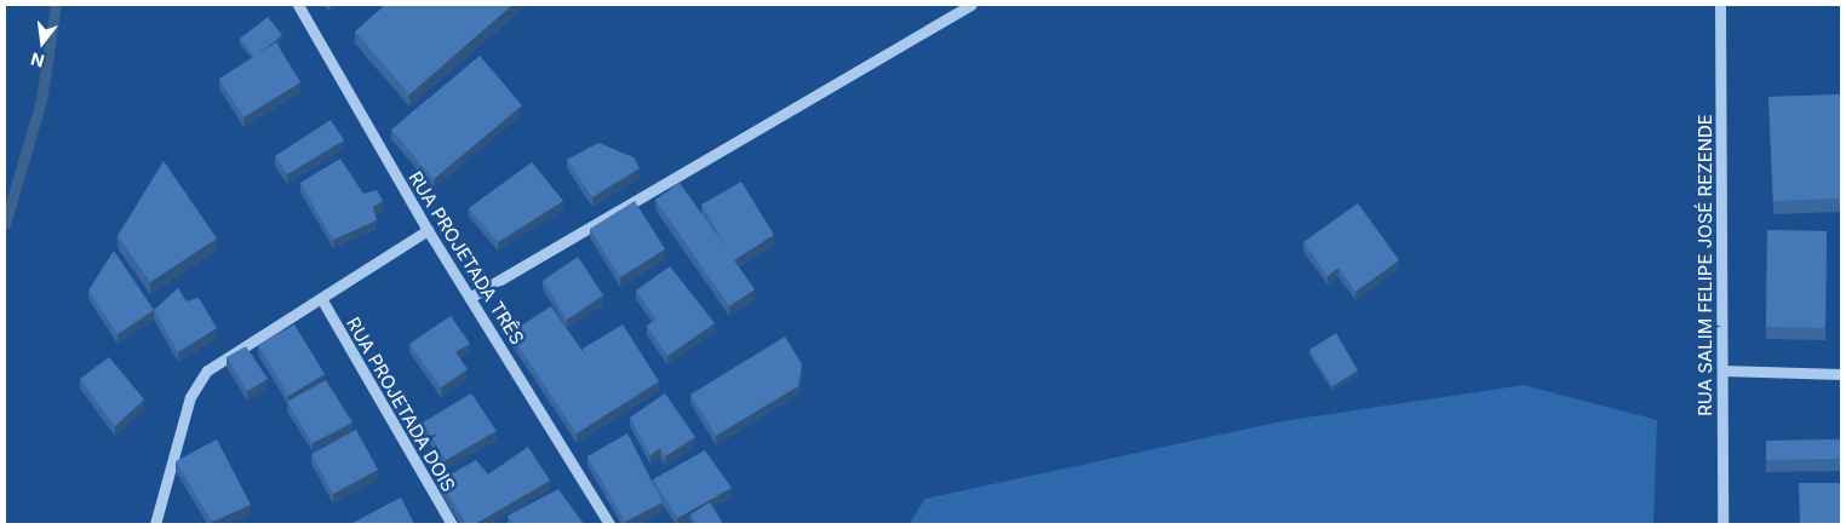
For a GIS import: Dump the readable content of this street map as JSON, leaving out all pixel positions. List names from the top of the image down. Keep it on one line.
{"streets":{"street":["RUA PROJETADA TRÊS","RUA SALIM FELIPE JOSÉ REZENDE","RUA PROJETADA DOIS"]},"north":"bottom"}
